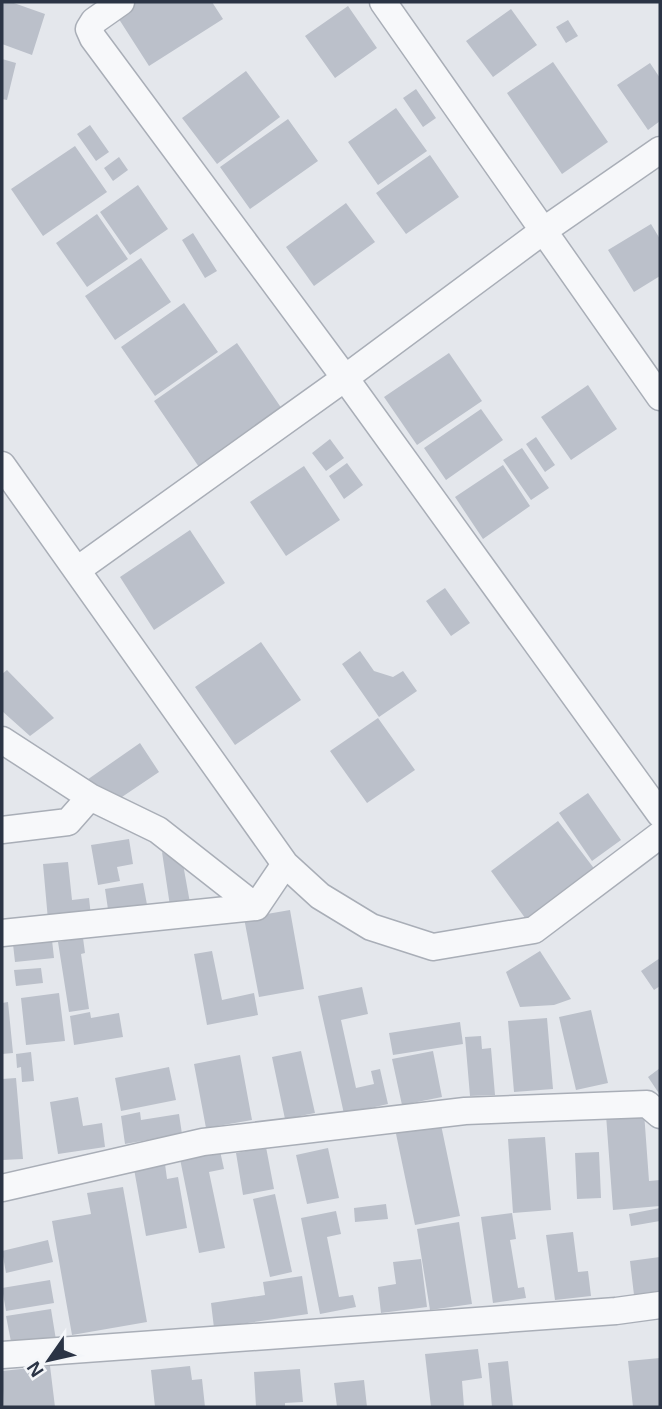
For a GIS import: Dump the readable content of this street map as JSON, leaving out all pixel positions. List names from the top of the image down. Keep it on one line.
{"north":"bottom left"}
